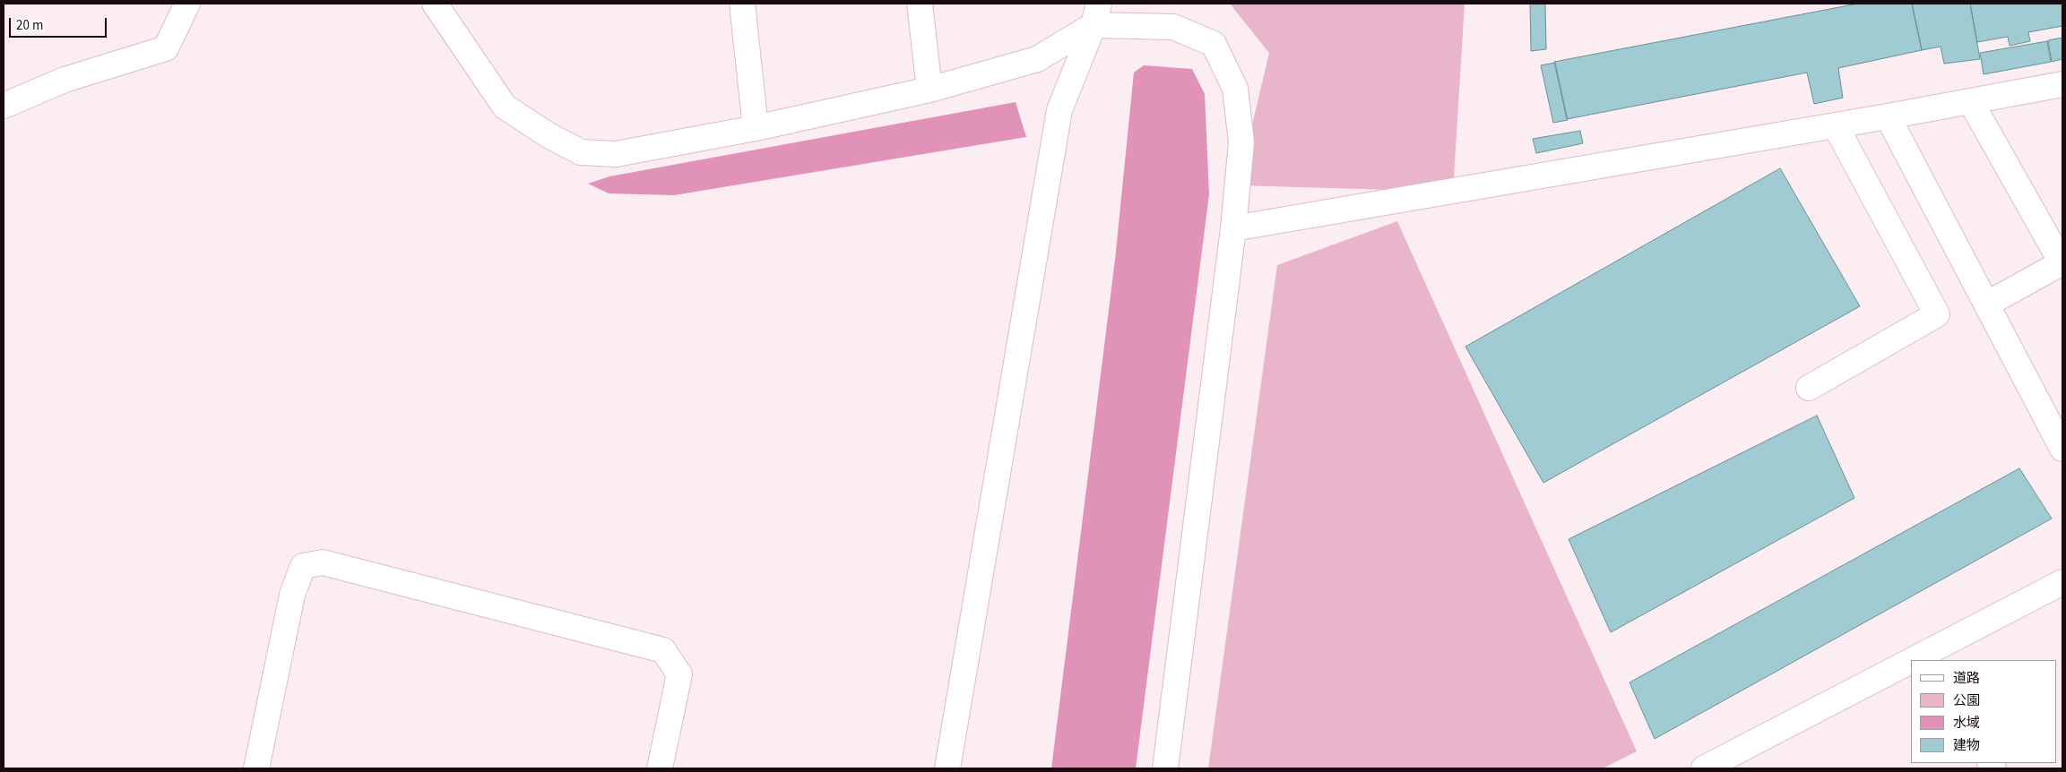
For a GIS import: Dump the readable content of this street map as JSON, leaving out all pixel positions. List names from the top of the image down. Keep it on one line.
{"legend":["道路","公園","水域","建物"],"scale_bar":"20 m"}
